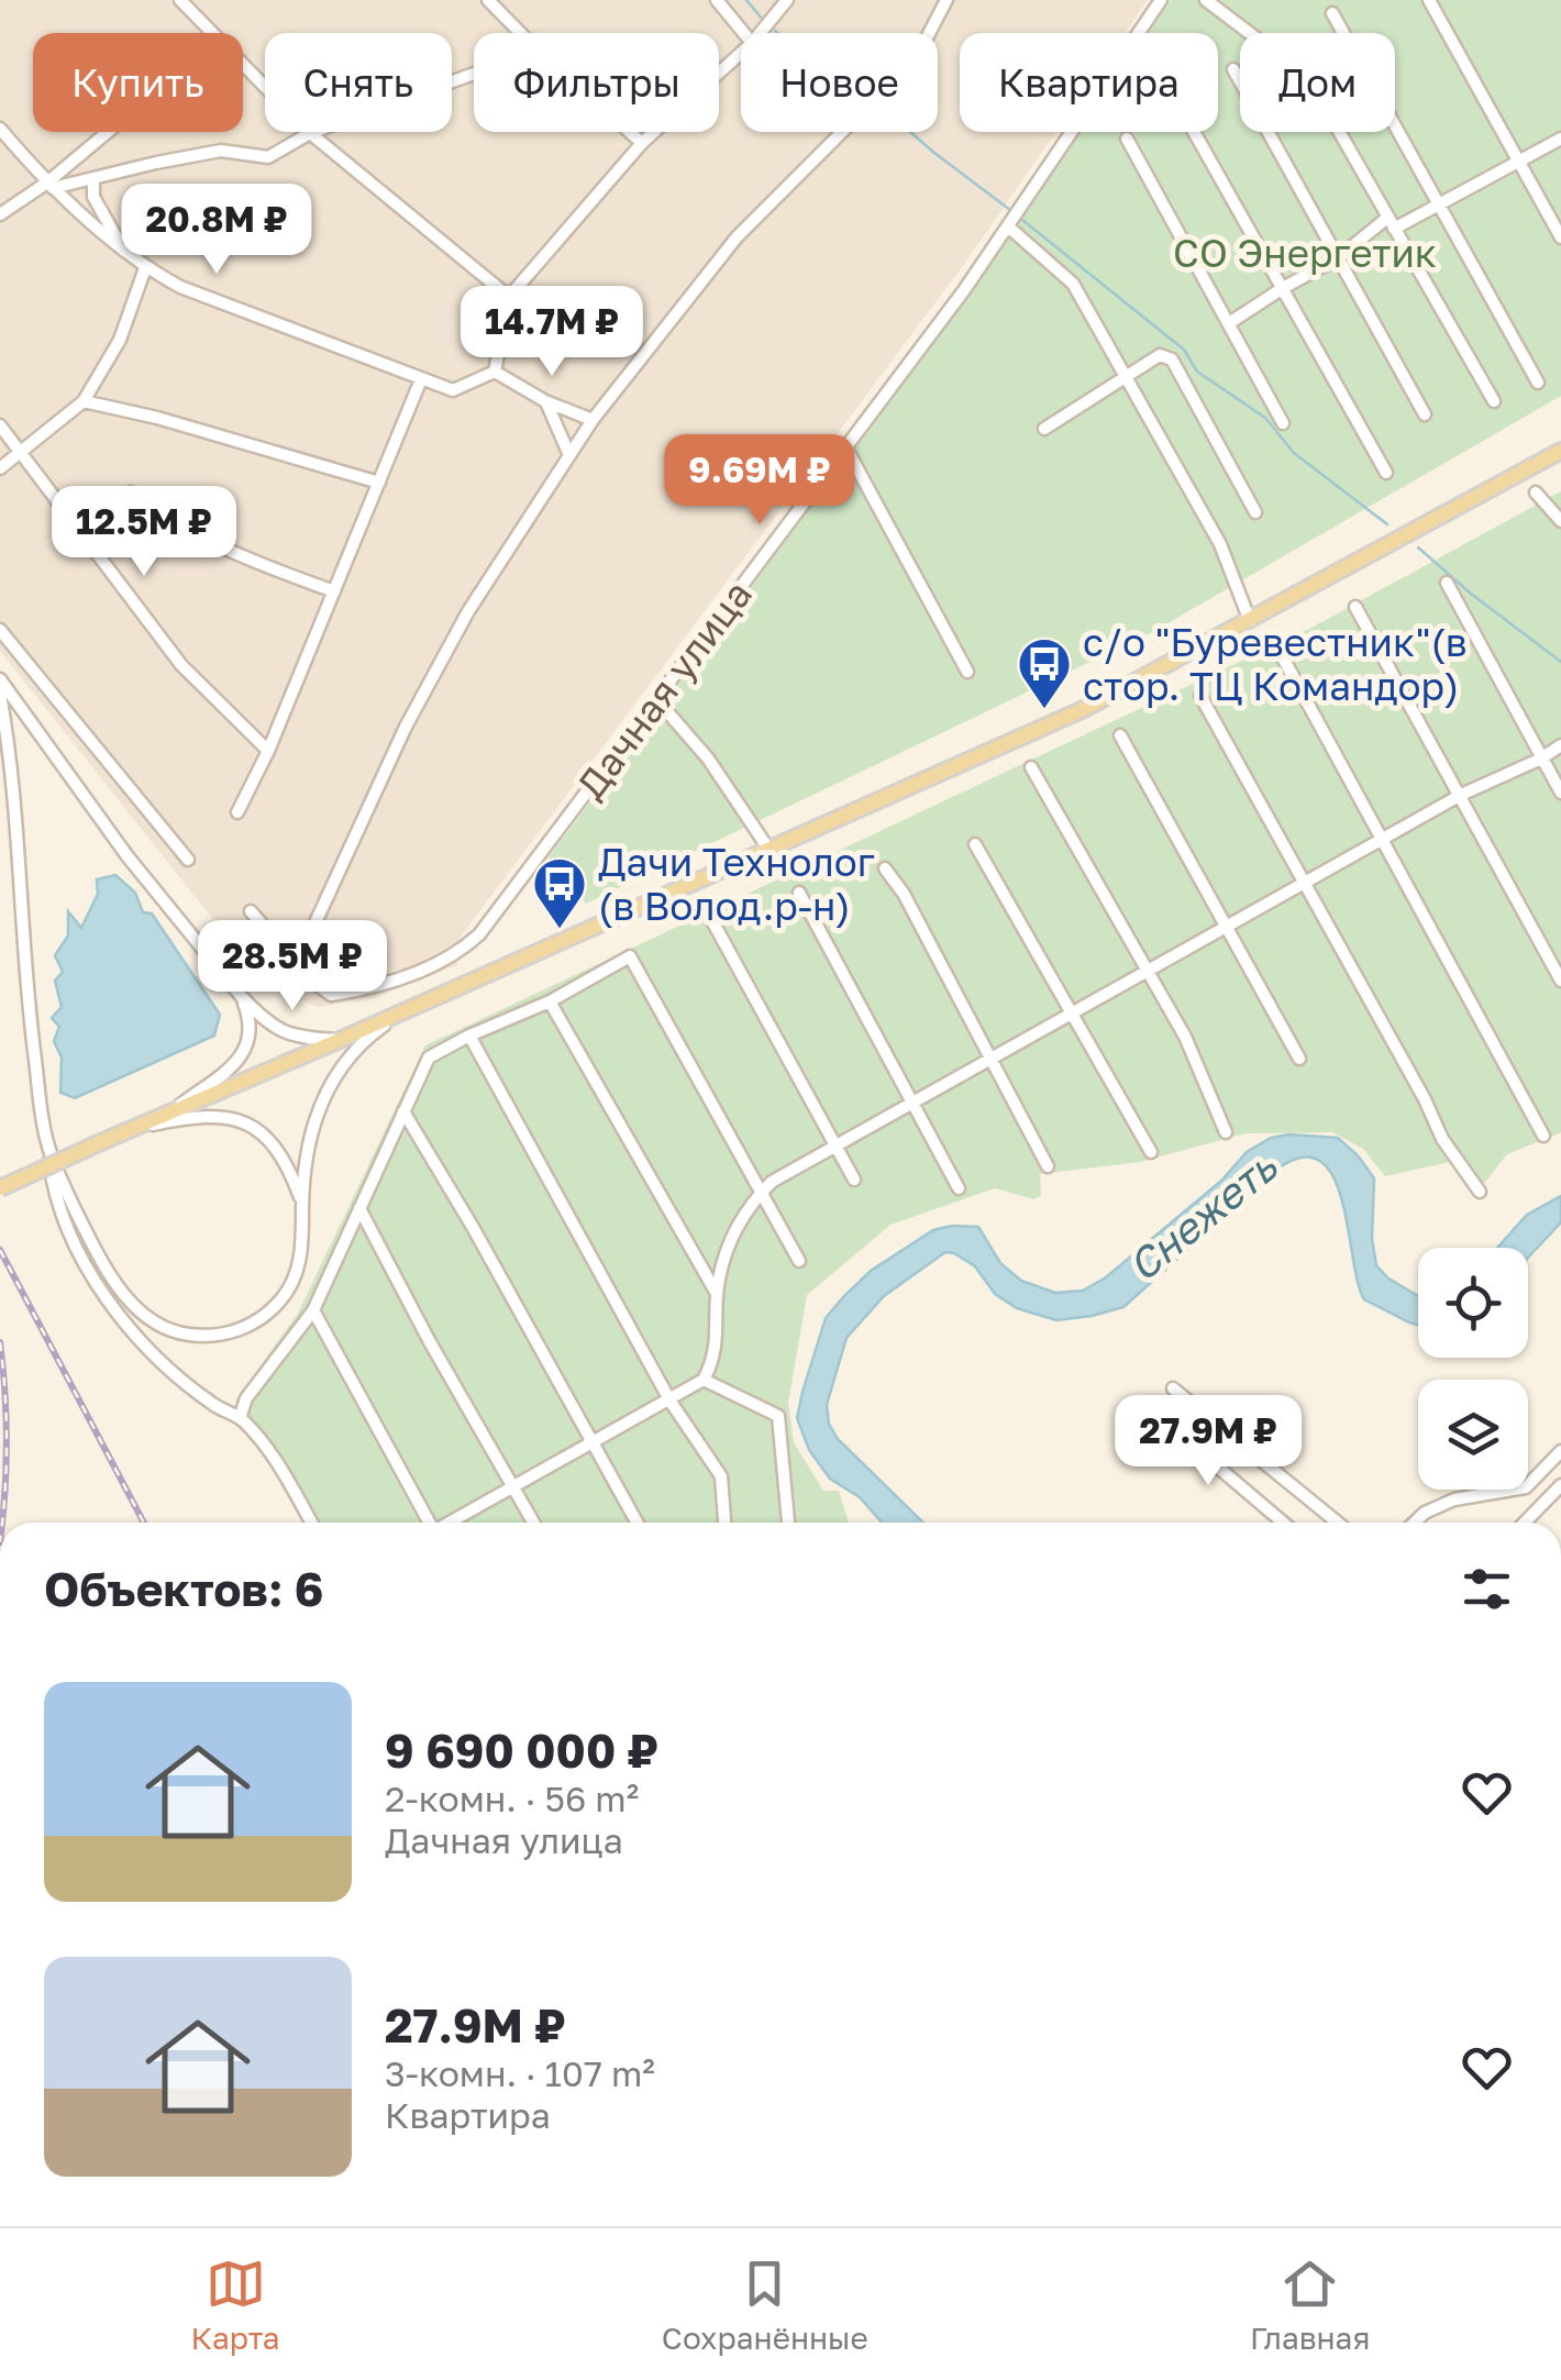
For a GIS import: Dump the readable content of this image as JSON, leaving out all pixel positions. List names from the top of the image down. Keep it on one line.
{"streets":{"street":["Дачная улица"]},"water":["Снежеть"],"parks":["СО Энергетик"],"places":{"bus stop":["с/о \"Буревестник\"(в стор. ТЦ Командор)","Дачи Технолог (в Волод.р-н)"]},"page":{"chip":["Купить","Снять","Фильтры","Новое","Квартира","Дом"],"price":["20.8M ₽","14.7M ₽","9.69M ₽","12.5M ₽","28.5M ₽","27.9M ₽"],"heading":"Объектов: 6","list":[{"name":"9 690 000 ₽","note":"2-комн. · 56 m² · Дачная улица"},{"name":"27.9M ₽","note":"3-комн. · 107 m² · Квартира"}],"tabs":["Карта","Сохранённые","Главная"]}}
